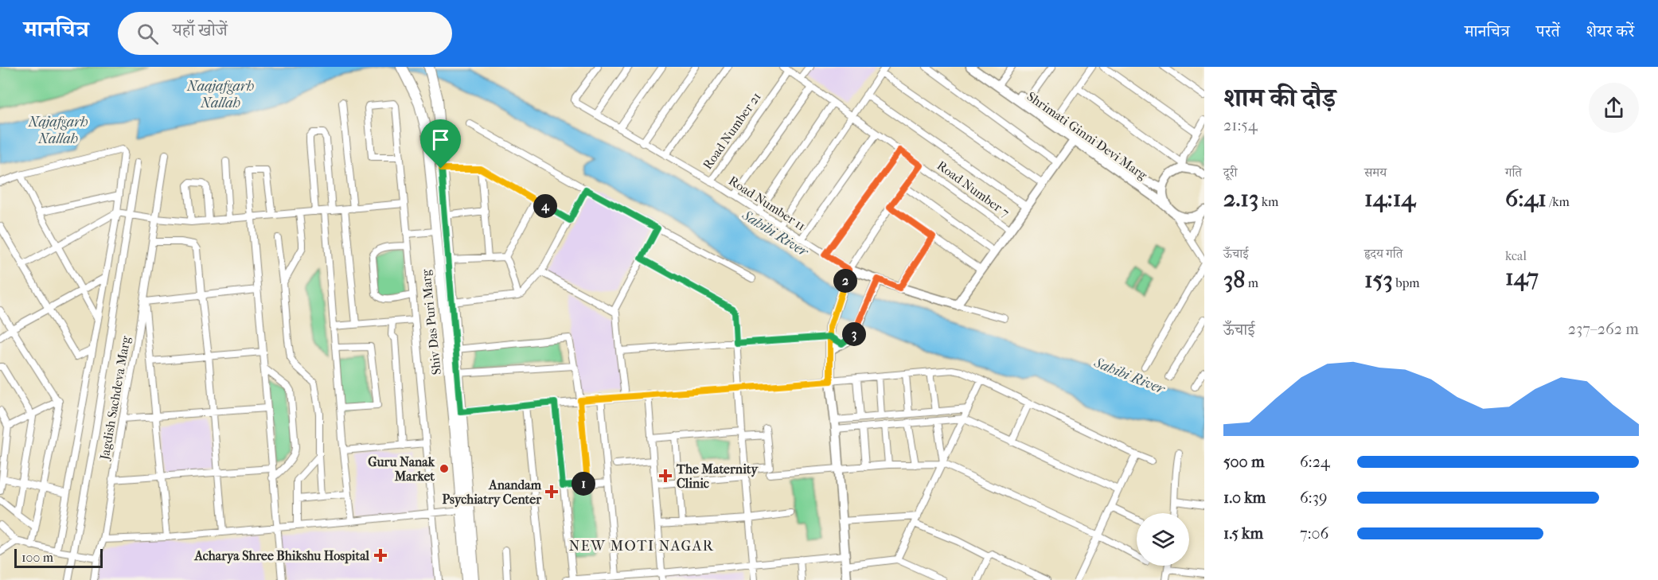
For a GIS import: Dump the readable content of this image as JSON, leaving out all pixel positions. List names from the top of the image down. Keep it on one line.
{"streets":{"main road":["Shiv Das Puri Marg"],"street":["Road Number 21","Shrimati Ginni Devi Marg","Road Number 7","Road Number 11","Jagdish Sachdeva Marg"]},"crossings":[["Road Number 21","Road Number 7"],["Road Number 21","Road Number 11"]],"districts":["NEW MOTI NAGAR"],"water":["Naajafgarh Nallah","Najafgarh Nallah","Sahibi River"],"places":{"other":["Guru Nanak Market"],"health":["The Maternity Clinic","Anandam Psychiatry Center","Acharya Shree Bhikshu Hospital"]},"scale_bar":"100 m","page":{"header":"मानचित्र","search":"यहाँ खोजें","nav":["मानचित्र","परतें","शेयर करें"],"heading":["शाम की दौड़","21:54"],"stats":[["दूरी","2.13 km"],["समय","14:14"],["गति","6:41 /km"],["ऊँचाई","38 m"],["हृदय गति","153 bpm"],["kcal","147"]],"pins":["4","2","3","1"],"chart":["ऊँचाई","237–262 m"],"list":[{"name":"500 m","note":"6:24"},{"name":"1.0 km","note":"6:39"},{"name":"1.5 km","note":"7:06"}],"scale":"100 m"}}
